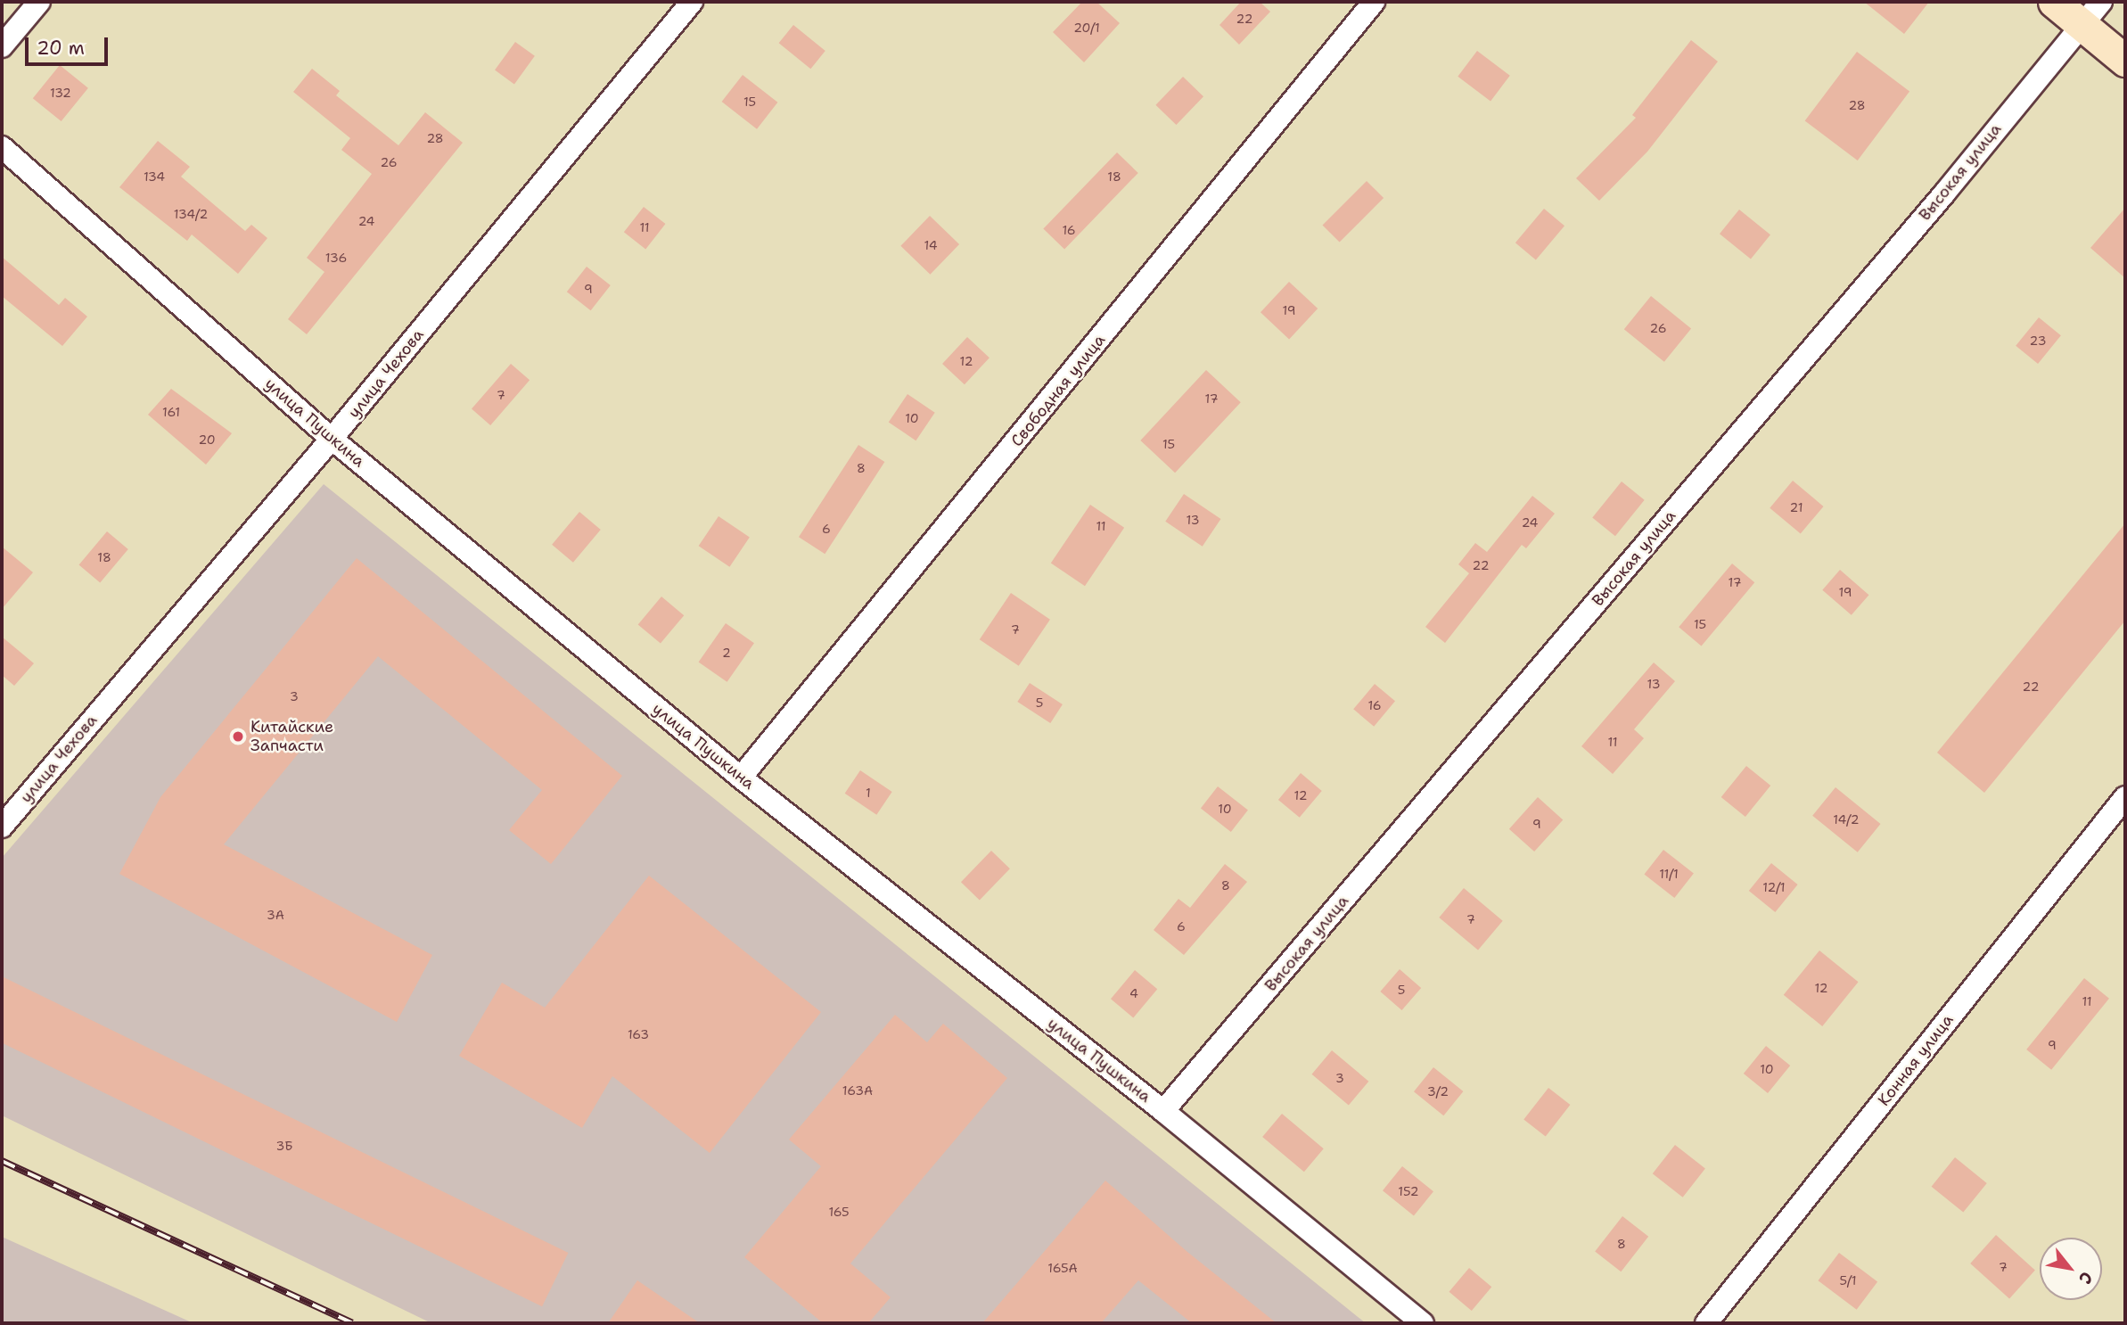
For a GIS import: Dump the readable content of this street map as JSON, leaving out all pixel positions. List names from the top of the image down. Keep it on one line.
{"streets":{"street":["Высокая улица","улица Чехова","Свободная улица","улица Пушкина","Конная улица"]},"crossings":[["Высокая улица","улица Пушкина"],["улица Чехова","улица Пушкина"],["Свободная улица","улица Пушкина"]],"places":["Китайские Запчасти"],"house_numbers":["22","20/1","132","15","28","28","26","134","18","134/2","24","11","16","14","136","9","19","26","23","12","7","17","161","10","20","15","8","21","13","24","11","6","18","22","17","19","15","7","2","13","22","3","5","16","11","1","12","10","14/2","9","11/1","8","12/1","3А","7","6","12","5","4","11","163","9","10","3","163А","3/2","3Б","152","165","8","7","165А","5/1"],"scale_bar":"20 m","north":"bottom right"}
